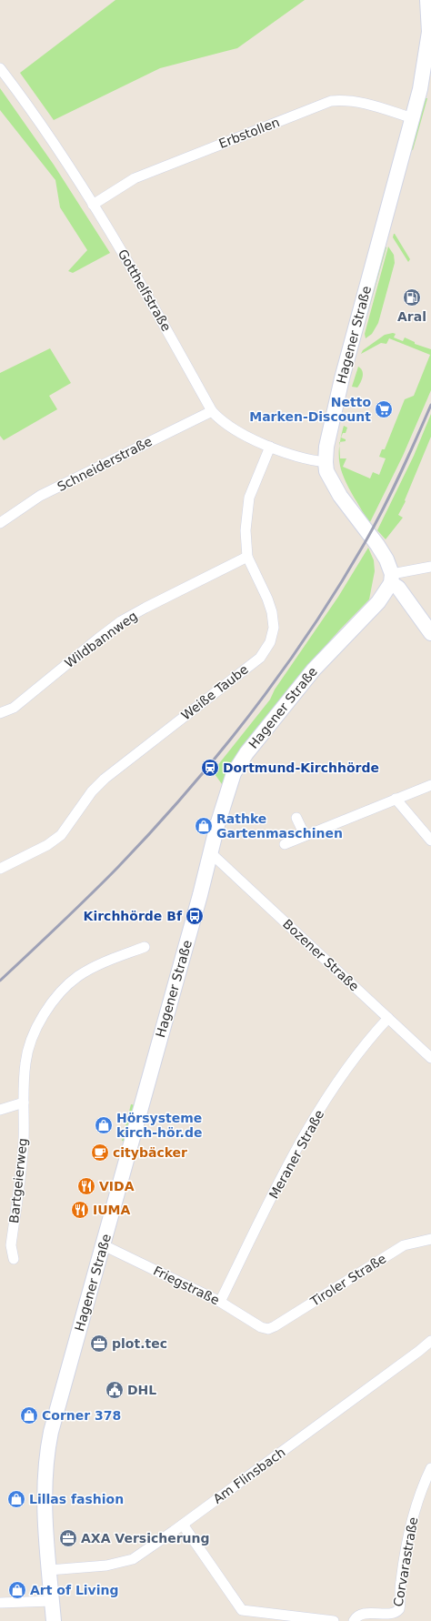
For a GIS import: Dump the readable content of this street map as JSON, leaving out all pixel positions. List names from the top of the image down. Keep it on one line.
{"streets":{"main road":["Hagener Straße"],"street":["Erbstollen","Gotthelfstraße","Schneiderstraße","Wildbannweg","Weiße Taube","Bozener Straße","Meraner Straße","Bartgeierweg","Tiroler Straße","Friegstraße","Am Flinsbach","Corvarastraße"]},"crossings":[["Erbstollen","Gotthelfstraße"],["Erbstollen","Hagener Straße"],["Gotthelfstraße","Hagener Straße"],["Gotthelfstraße","Schneiderstraße"],["Gotthelfstraße","Weiße Taube"],["Hagener Straße","Bozener Straße"],["Hagener Straße","Friegstraße"],["Hagener Straße","Am Flinsbach"],["Wildbannweg","Weiße Taube"],["Bozener Straße","Meraner Straße"],["Meraner Straße","Friegstraße"],["Tiroler Straße","Friegstraße"]],"places":{"fuel station":["Aral"],"supermarket":["Netto Marken-Discount"],"station":["Dortmund-Kirchhörde"],"shop":["Rathke Gartenmaschinen","Hörsysteme kirch-hör.de","Corner 378","Lillas fashion","Art of Living"],"bus stop":["Kirchhörde Bf"],"cafe":["citybäcker"],"restaurant":["VIDA","IUMA"],"office":["plot.tec","AXA Versicherung"],"public building":["DHL"]}}
